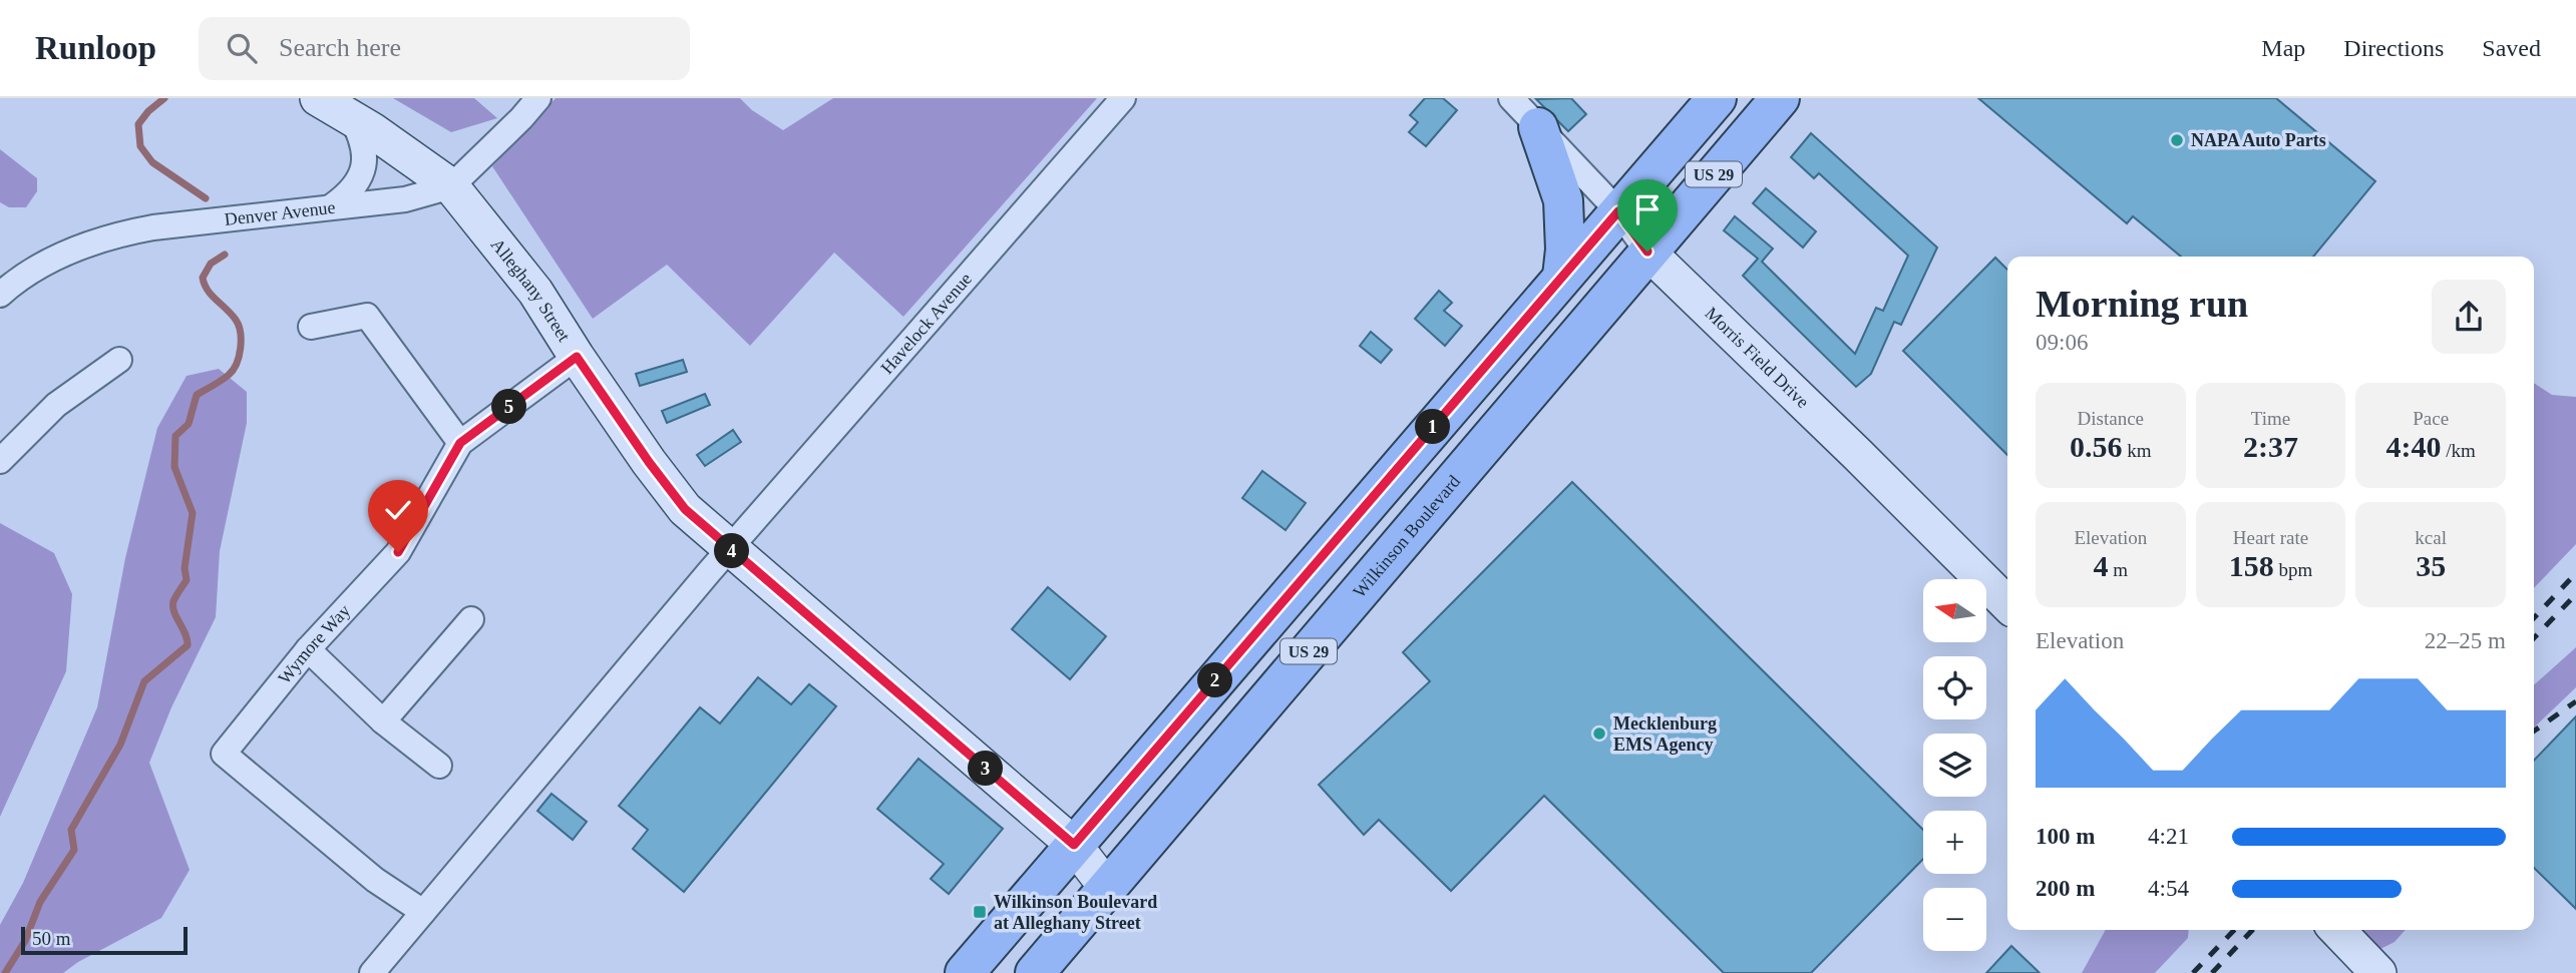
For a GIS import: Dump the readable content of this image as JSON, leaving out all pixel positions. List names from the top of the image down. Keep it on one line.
{"streets":{"main road":["US 29","Wilkinson Boulevard"],"street":["Denver Avenue","Alleghany Street","Havelock Avenue","Morris Field Drive","Wymore Way"]},"crossings":[["US 29","Alleghany Street"],["US 29","Morris Field Drive"],["Denver Avenue","Alleghany Street"],["Alleghany Street","Havelock Avenue"],["Alleghany Street","Wilkinson Boulevard"],["Alleghany Street","Wymore Way"],["Havelock Avenue","Wymore Way"],["Morris Field Drive","Wilkinson Boulevard"]],"places":{"other":["NAPA Auto Parts","Mecklenburg EMS Agency"],"transit":["Wilkinson Boulevard at Alleghany Street"]},"scale_bar":"50 m","north":"left","page":{"header":"Runloop","search":"Search here","nav":["Map","Directions","Saved"],"heading":["Morning run","09:06"],"stats":[["Distance","0.56 km"],["Time","2:37"],["Pace","4:40 /km"],["Elevation","4 m"],["Heart rate","158 bpm"],["kcal","35"]],"pins":["5","1","4","2","3"],"map_buttons":["+","−"],"chart":["Elevation","22–25 m"],"list":[{"name":"100 m","note":"4:21"},{"name":"200 m","note":"4:54"}],"scale":"50 m"}}
